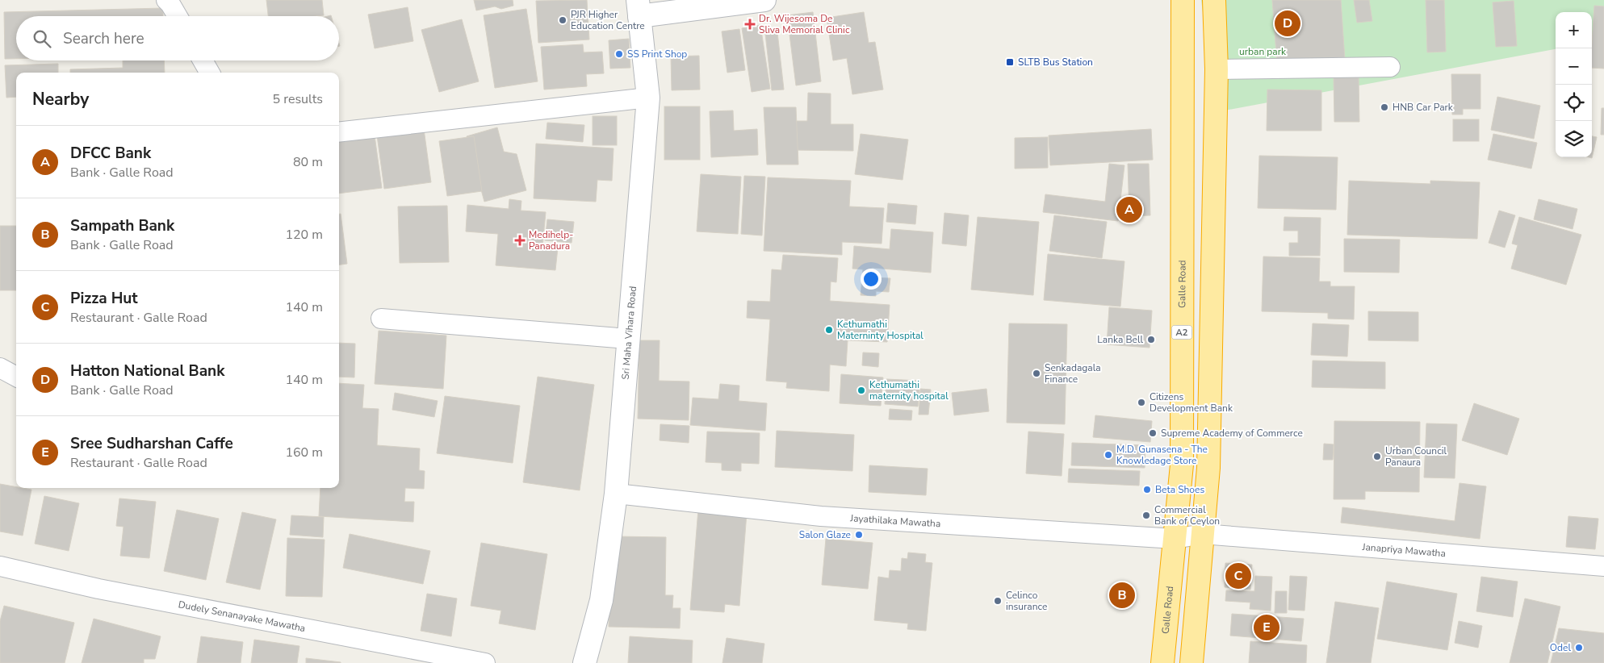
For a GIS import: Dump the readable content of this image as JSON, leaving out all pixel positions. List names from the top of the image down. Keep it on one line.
{"streets":{"highway":["Galle Road","A2"],"street":["Sri Maha Vihara Road","Jayathilaka Mawatha","Janapriya Mawatha","Dudely Senanayake Mawatha"]},"crossings":[["Galle Road","Jayathilaka Mawatha"],["Sri Maha Vihara Road","Jayathilaka Mawatha"],["Jayathilaka Mawatha","Janapriya Mawatha"]],"parks":["urban park"],"places":{"other":["PJR Higher Education Centre","SS Print Shop","HNB Car Park","Kethumathi Materninty Hospital","Lanka Bell","Senkadagala Finance","Kethumathi maternity hospital","Citizens Development Bank","Supreme Academy of Commerce","M.D. Gunasena - The Knowledage Store","Urban Council Panaura","Beta Shoes","Commercial Bank of Ceylon","Salon Glaze","Celinco insurance","Odel"],"health":["Dr. Wijesoma De Sliva Memorial Clinic","Medihelp- Panadura"],"transit":["SLTB Bus Station"]},"page":{"pins":["D","A","C","B","E"],"map_buttons":["+","−"],"search":"Search here","heading":["Nearby","5 results"],"list":[{"mark":"A","name":"DFCC Bank","note":"Bank · Galle Road","value":"80 m"},{"mark":"B","name":"Sampath Bank","note":"Bank · Galle Road","value":"120 m"},{"mark":"C","name":"Pizza Hut","note":"Restaurant · Galle Road","value":"140 m"},{"mark":"D","name":"Hatton National Bank","note":"Bank · Galle Road","value":"140 m"},{"mark":"E","name":"Sree Sudharshan Caffe","note":"Restaurant · Galle Road","value":"160 m"}]}}
